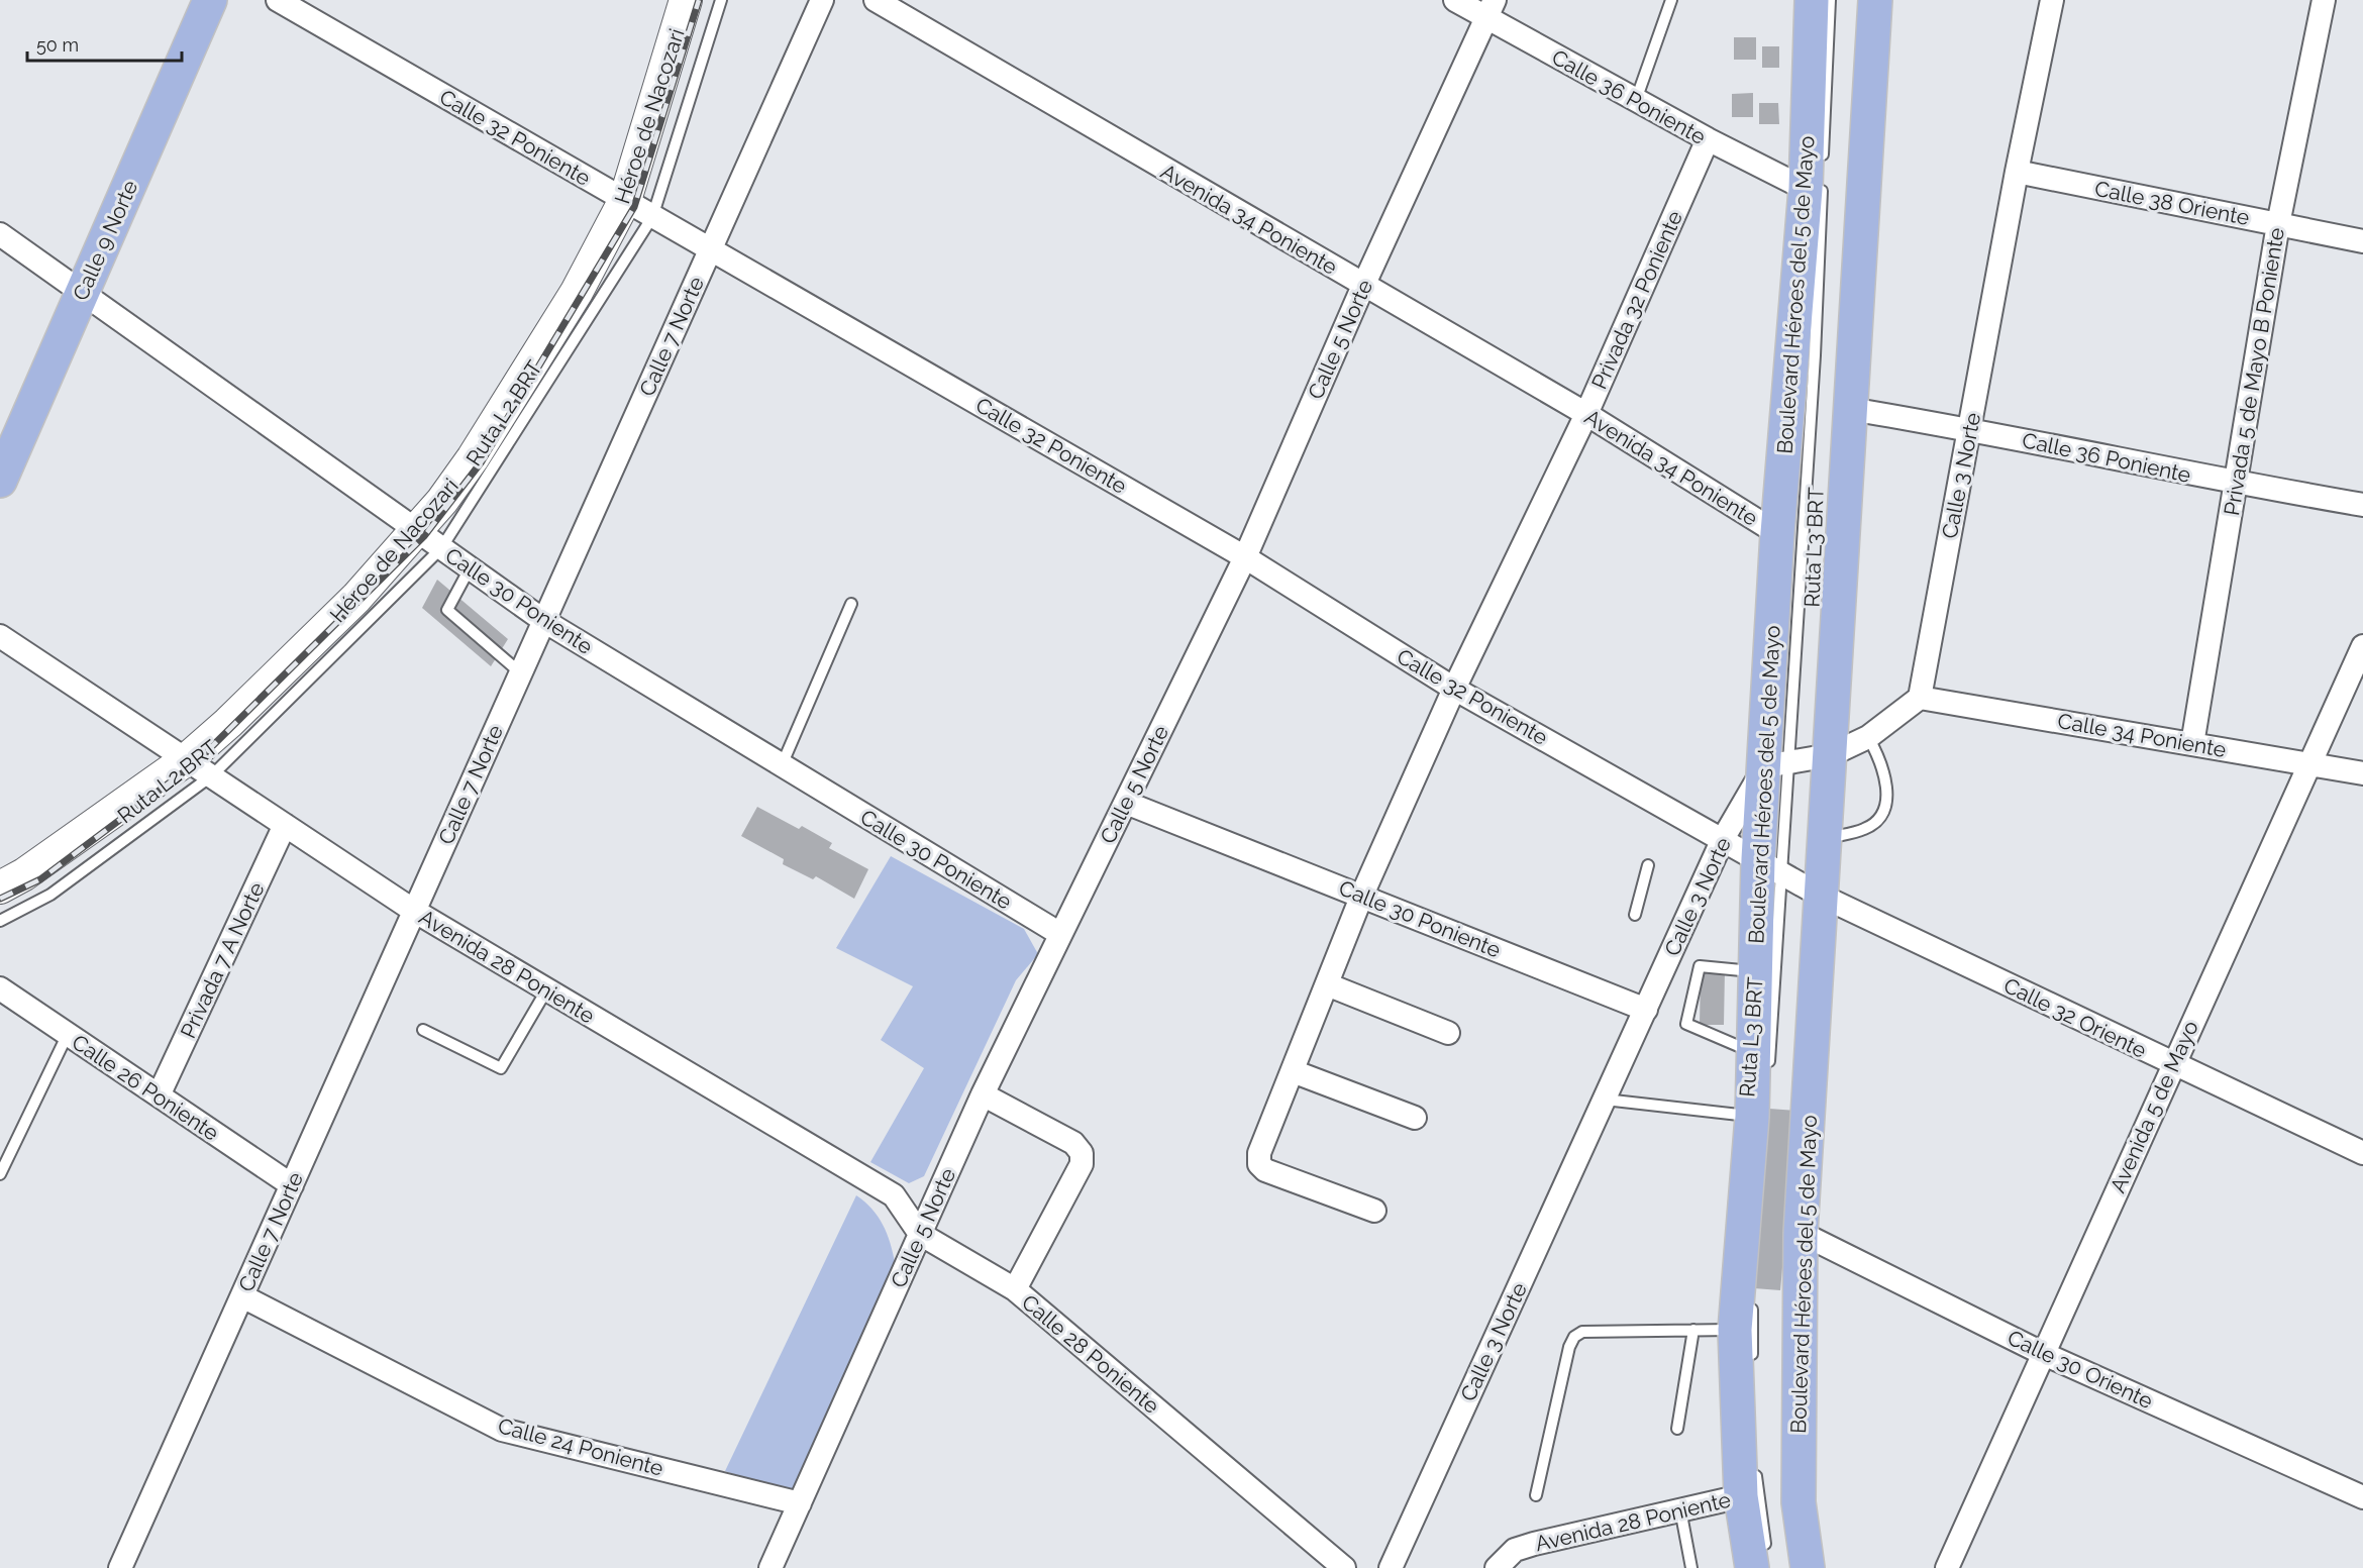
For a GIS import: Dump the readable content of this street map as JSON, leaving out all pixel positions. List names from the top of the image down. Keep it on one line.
{"streets":{"main road":["Calle 9 Norte","Boulevard Héroes del 5 de Mayo"],"street":["Calle 36 Poniente","Héroe de Nacozari","Calle 32 Poniente","Calle 38 Oriente","Avenida 34 Poniente","Privada 32 Poniente","Calle 7 Norte","Calle 5 Norte","Privada 5 de Mayo B Poniente","Calle 3 Norte","Calle 30 Poniente","Calle 34 Poniente","Privada 7 A Norte","Avenida 28 Poniente","Calle 32 Oriente","Calle 26 Poniente","Avenida 5 de Mayo","Calle 28 Poniente","Calle 30 Oriente","Calle 24 Poniente"],"lane":["Ruta L2 BRT","Ruta L3 BRT"]},"crossings":[["Calle 36 Poniente","Boulevard Héroes del 5 de Mayo"],["Calle 36 Poniente","Privada 32 Poniente"],["Calle 36 Poniente","Calle 5 Norte"],["Calle 36 Poniente","Privada 5 de Mayo B Poniente"],["Calle 36 Poniente","Calle 3 Norte"],["Calle 36 Poniente","Ruta L3 BRT"],["Héroe de Nacozari","Calle 32 Poniente"],["Héroe de Nacozari","Ruta L2 BRT"],["Héroe de Nacozari","Calle 30 Poniente"],["Héroe de Nacozari","Avenida 28 Poniente"],["Calle 32 Poniente","Boulevard Héroes del 5 de Mayo"],["Calle 32 Poniente","Privada 32 Poniente"],["Calle 32 Poniente","Calle 7 Norte"],["Calle 32 Poniente","Calle 5 Norte"],["Calle 32 Poniente","Ruta L2 BRT"],["Calle 32 Poniente","Calle 3 Norte"],["Calle 32 Poniente","Ruta L3 BRT"],["Calle 32 Poniente","Calle 32 Oriente"],["Calle 38 Oriente","Privada 5 de Mayo B Poniente"],["Calle 38 Oriente","Calle 3 Norte"],["Avenida 34 Poniente","Boulevard Héroes del 5 de Mayo"],["Avenida 34 Poniente","Privada 32 Poniente"],["Avenida 34 Poniente","Calle 5 Norte"],["Calle 9 Norte","Calle 30 Poniente"],["Boulevard Héroes del 5 de Mayo","Calle 3 Norte"],["Boulevard Héroes del 5 de Mayo","Ruta L3 BRT"],["Boulevard Héroes del 5 de Mayo","Avenida 28 Poniente"],["Boulevard Héroes del 5 de Mayo","Calle 32 Oriente"],["Boulevard Héroes del 5 de Mayo","Calle 30 Oriente"],["Privada 32 Poniente","Calle 30 Poniente"],["Calle 7 Norte","Calle 30 Poniente"],["Calle 7 Norte","Avenida 28 Poniente"],["Calle 7 Norte","Calle 26 Poniente"],["Calle 7 Norte","Calle 24 Poniente"],["Calle 5 Norte","Calle 30 Poniente"],["Calle 5 Norte","Avenida 28 Poniente"],["Calle 5 Norte","Calle 28 Poniente"],["Calle 5 Norte","Calle 24 Poniente"],["Privada 5 de Mayo B Poniente","Calle 34 Poniente"],["Ruta L2 BRT","Calle 30 Poniente"],["Ruta L2 BRT","Avenida 28 Poniente"],["Calle 3 Norte","Ruta L3 BRT"],["Calle 3 Norte","Calle 30 Poniente"],["Calle 3 Norte","Calle 34 Poniente"],["Ruta L3 BRT","Calle 32 Oriente"],["Calle 34 Poniente","Avenida 5 de Mayo"],["Privada 7 A Norte","Avenida 28 Poniente"],["Privada 7 A Norte","Calle 26 Poniente"],["Avenida 28 Poniente","Calle 28 Poniente"],["Calle 32 Oriente","Avenida 5 de Mayo"],["Avenida 5 de Mayo","Calle 30 Oriente"]],"scale_bar":"50 m"}
